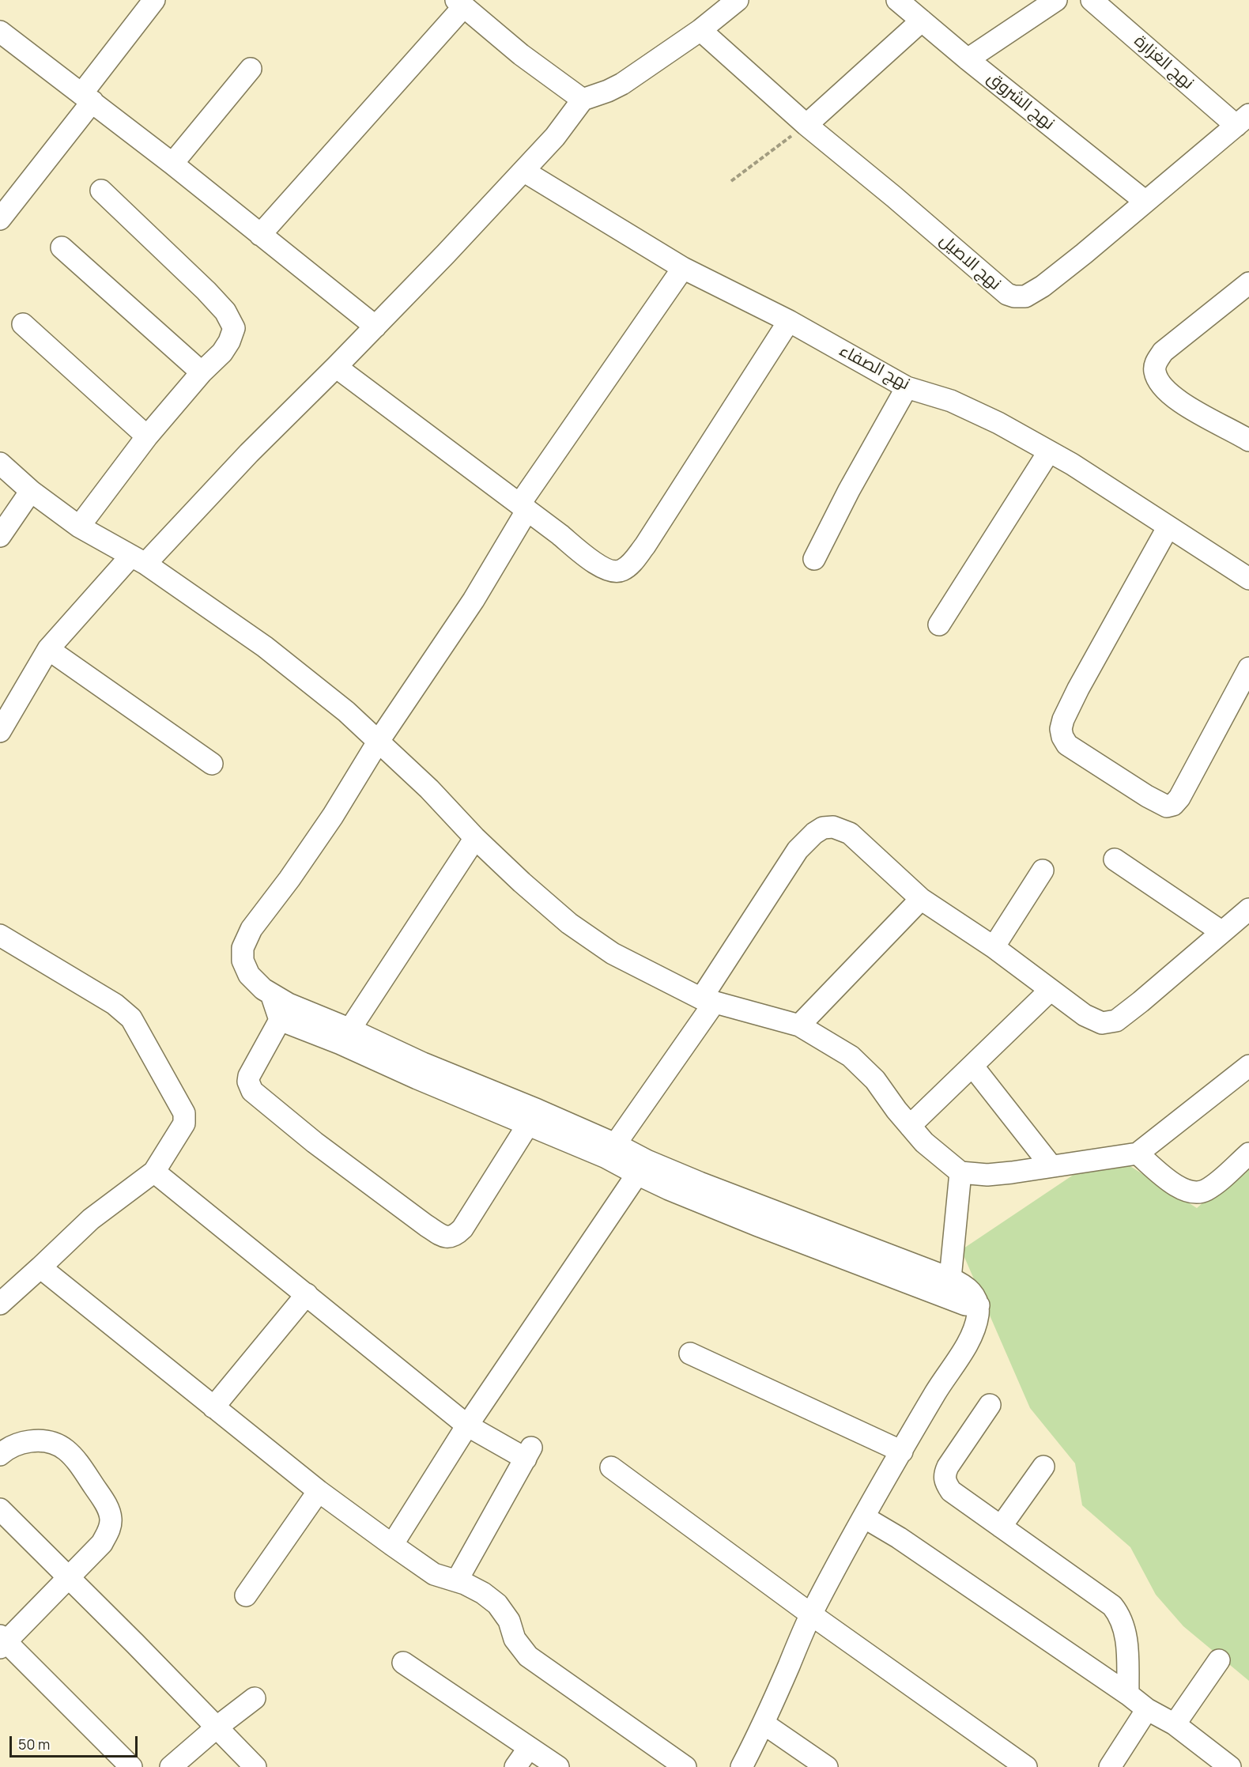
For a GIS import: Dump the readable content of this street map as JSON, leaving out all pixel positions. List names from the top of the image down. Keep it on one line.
{"streets":{"street":["نهج الغزارة","نهج الشروق","نهج الاصيل","نهج الصفاء"]},"crossings":[["نهج الغزارة","نهج الاصيل"],["نهج الشروق","نهج الاصيل"]],"scale_bar":"50 m"}
